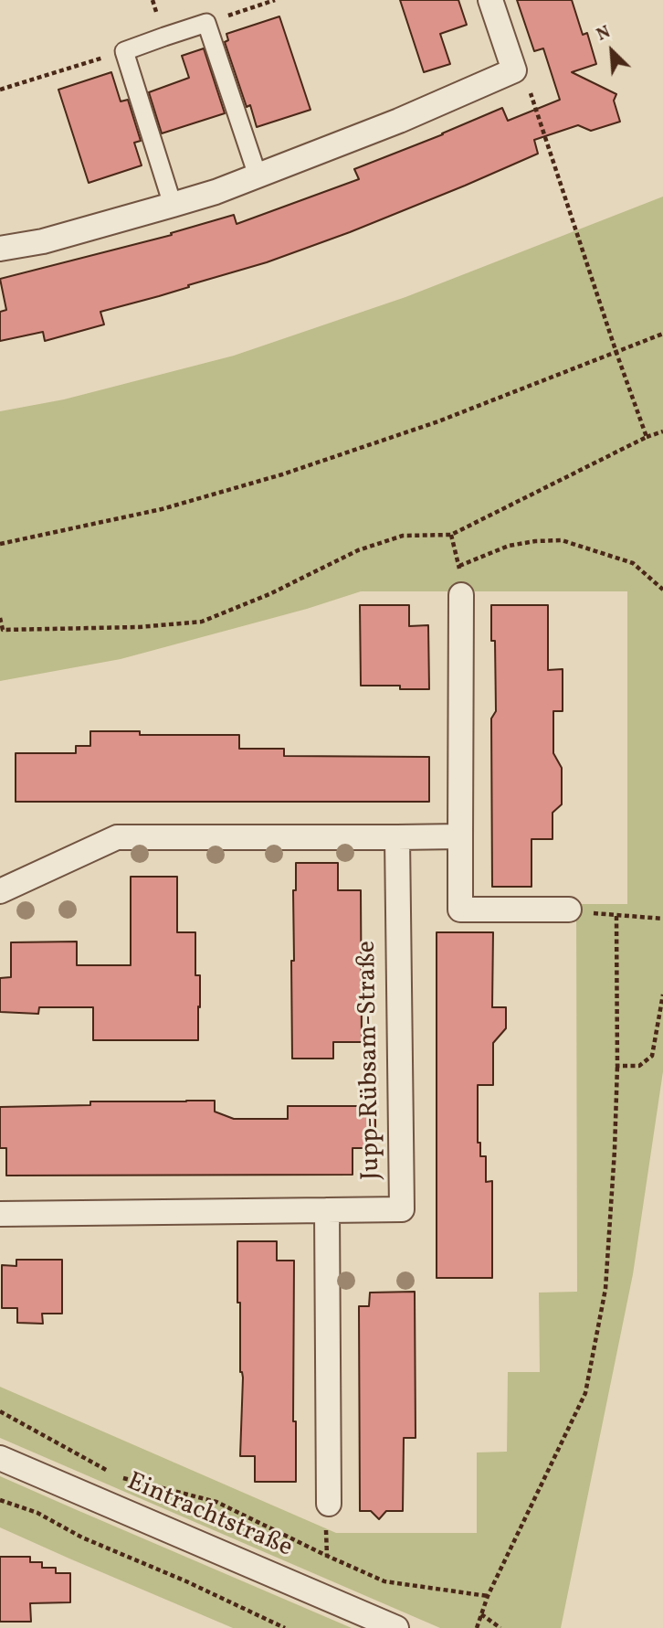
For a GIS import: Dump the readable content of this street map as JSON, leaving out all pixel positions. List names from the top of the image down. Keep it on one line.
{"streets":{"street":["Jupp-Rübsam-Straße","Eintrachtstraße"]},"north":"top left"}
